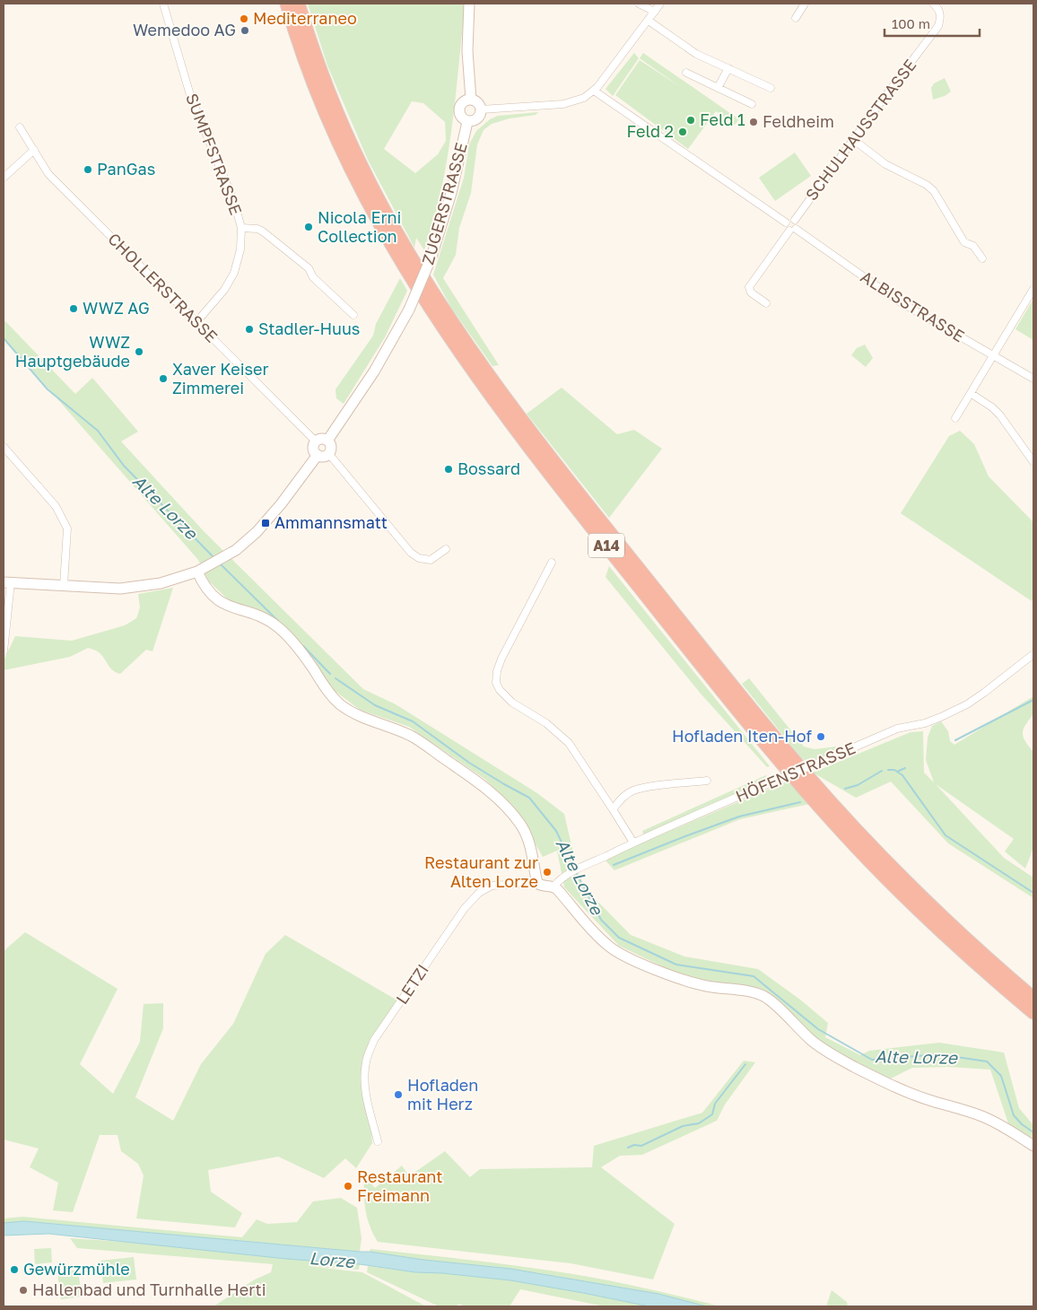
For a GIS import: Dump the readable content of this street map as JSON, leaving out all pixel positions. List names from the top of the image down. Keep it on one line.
{"streets":{"highway":["A14"],"street":["SCHULHAUSSTRASSE","SUMPFSTRASSE","ZUGERSTRASSE","CHOLLERSTRASSE","ALBISSTRASSE","HÖFENSTRASSE","LETZI"]},"crossings":[["SCHULHAUSSTRASSE","ALBISSTRASSE"],["SUMPFSTRASSE","CHOLLERSTRASSE"],["ZUGERSTRASSE","CHOLLERSTRASSE"]],"water":["Alte Lorze","Lorze"],"places":{"other":["Mediterraneo","Wemedoo AG","Feld 1","Feldheim","Feld 2","PanGas","Nicola Erni Collection","WWZ AG","Stadler-Huus","WWZ Hauptgebäude","Xaver Keiser Zimmerei","Bossard","Hofladen Iten-Hof","Restaurant zur Alten Lorze","Hofladen mit Herz","Restaurant Freimann","Gewürzmühle","Hallenbad und Turnhalle Herti"],"transit":["Ammannsmatt"]},"scale_bar":"100 m"}
